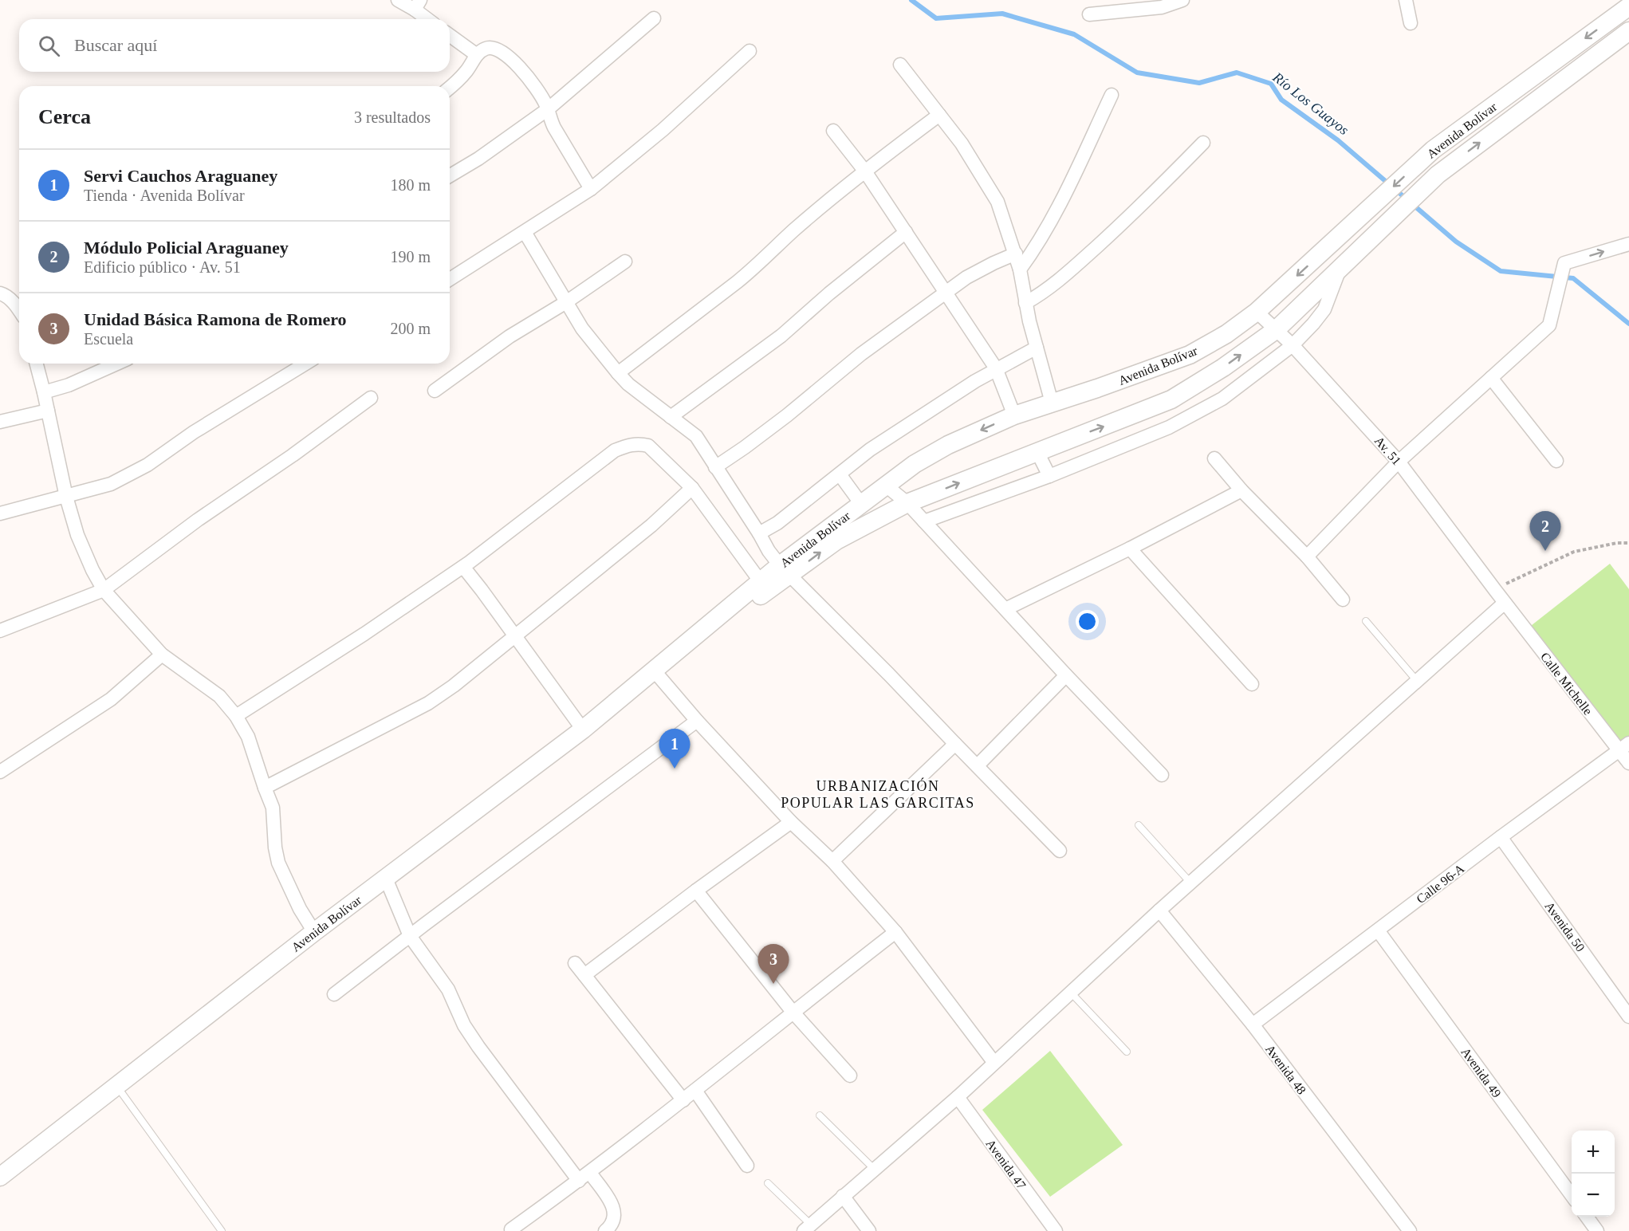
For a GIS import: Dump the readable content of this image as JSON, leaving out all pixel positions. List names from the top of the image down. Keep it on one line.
{"streets":{"main road":["Avenida Bolívar"],"street":["Av. 51","Calle Michelle","Calle 96-A","Avenida 50","Avenida 48","Avenida 49","Avenida 47"]},"crossings":[["Avenida Bolívar","Av. 51"],["Av. 51","Calle Michelle"],["Calle Michelle","Calle 96-A"],["Calle 96-A","Avenida 50"],["Calle 96-A","Avenida 48"],["Calle 96-A","Avenida 49"]],"districts":["URBANIZACIÓN POPULAR LAS GARCITAS"],"water":["Río Los Guayos"],"page":{"search":"Buscar aquí","heading":["Cerca","3 resultados"],"list":[{"mark":"1","name":"Servi Cauchos Araguaney","note":"Tienda · Avenida Bolívar","value":"180 m"},{"mark":"2","name":"Módulo Policial Araguaney","note":"Edificio público · Av. 51","value":"190 m"},{"mark":"3","name":"Unidad Básica Ramona de Romero","note":"Escuela","value":"200 m"}],"pins":["2","1","3"],"map_buttons":["+","−"]}}
